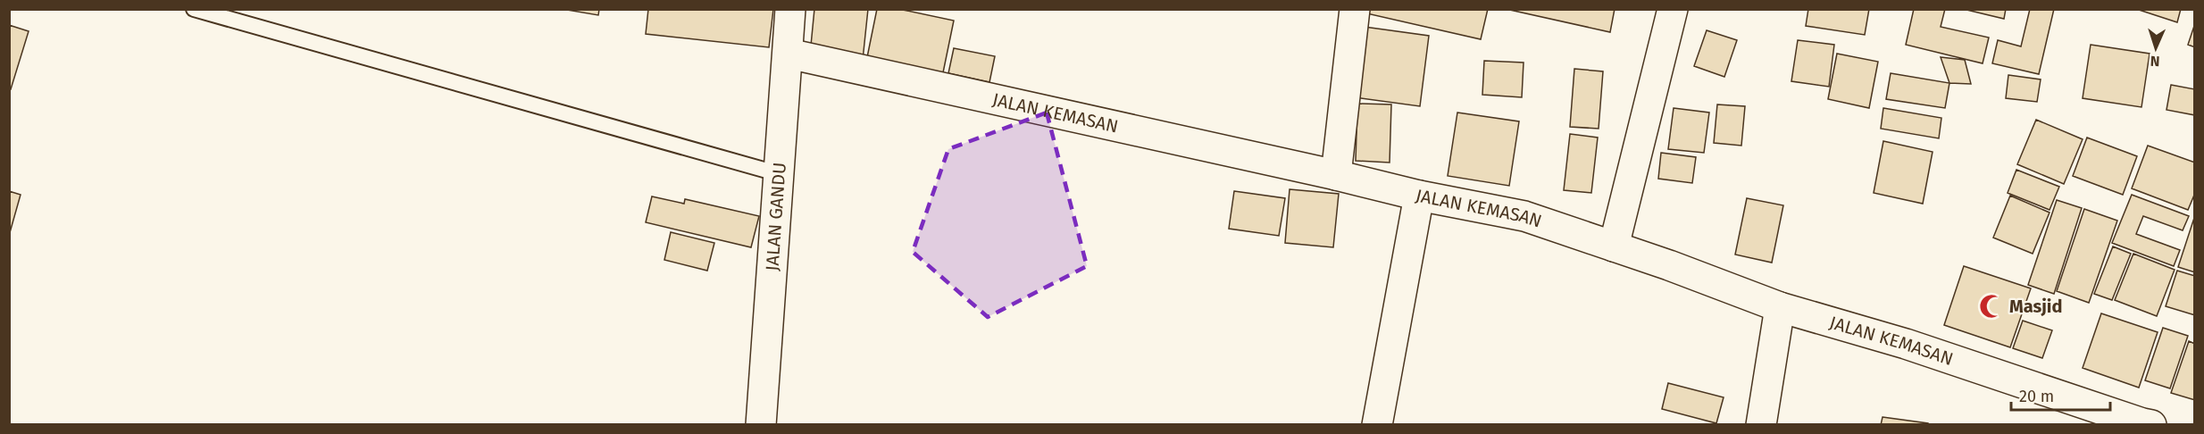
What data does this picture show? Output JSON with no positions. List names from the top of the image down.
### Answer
{
  "streets": {
    "street": ["JALAN KEMASAN", "JALAN GANDU"]
  },
  "crossings": [
    ["JALAN KEMASAN", "JALAN GANDU"]
  ],
  "places": {
    "mosque": ["Masjid"]
  },
  "scale_bar": "20 m",
  "north": "bottom"
}
